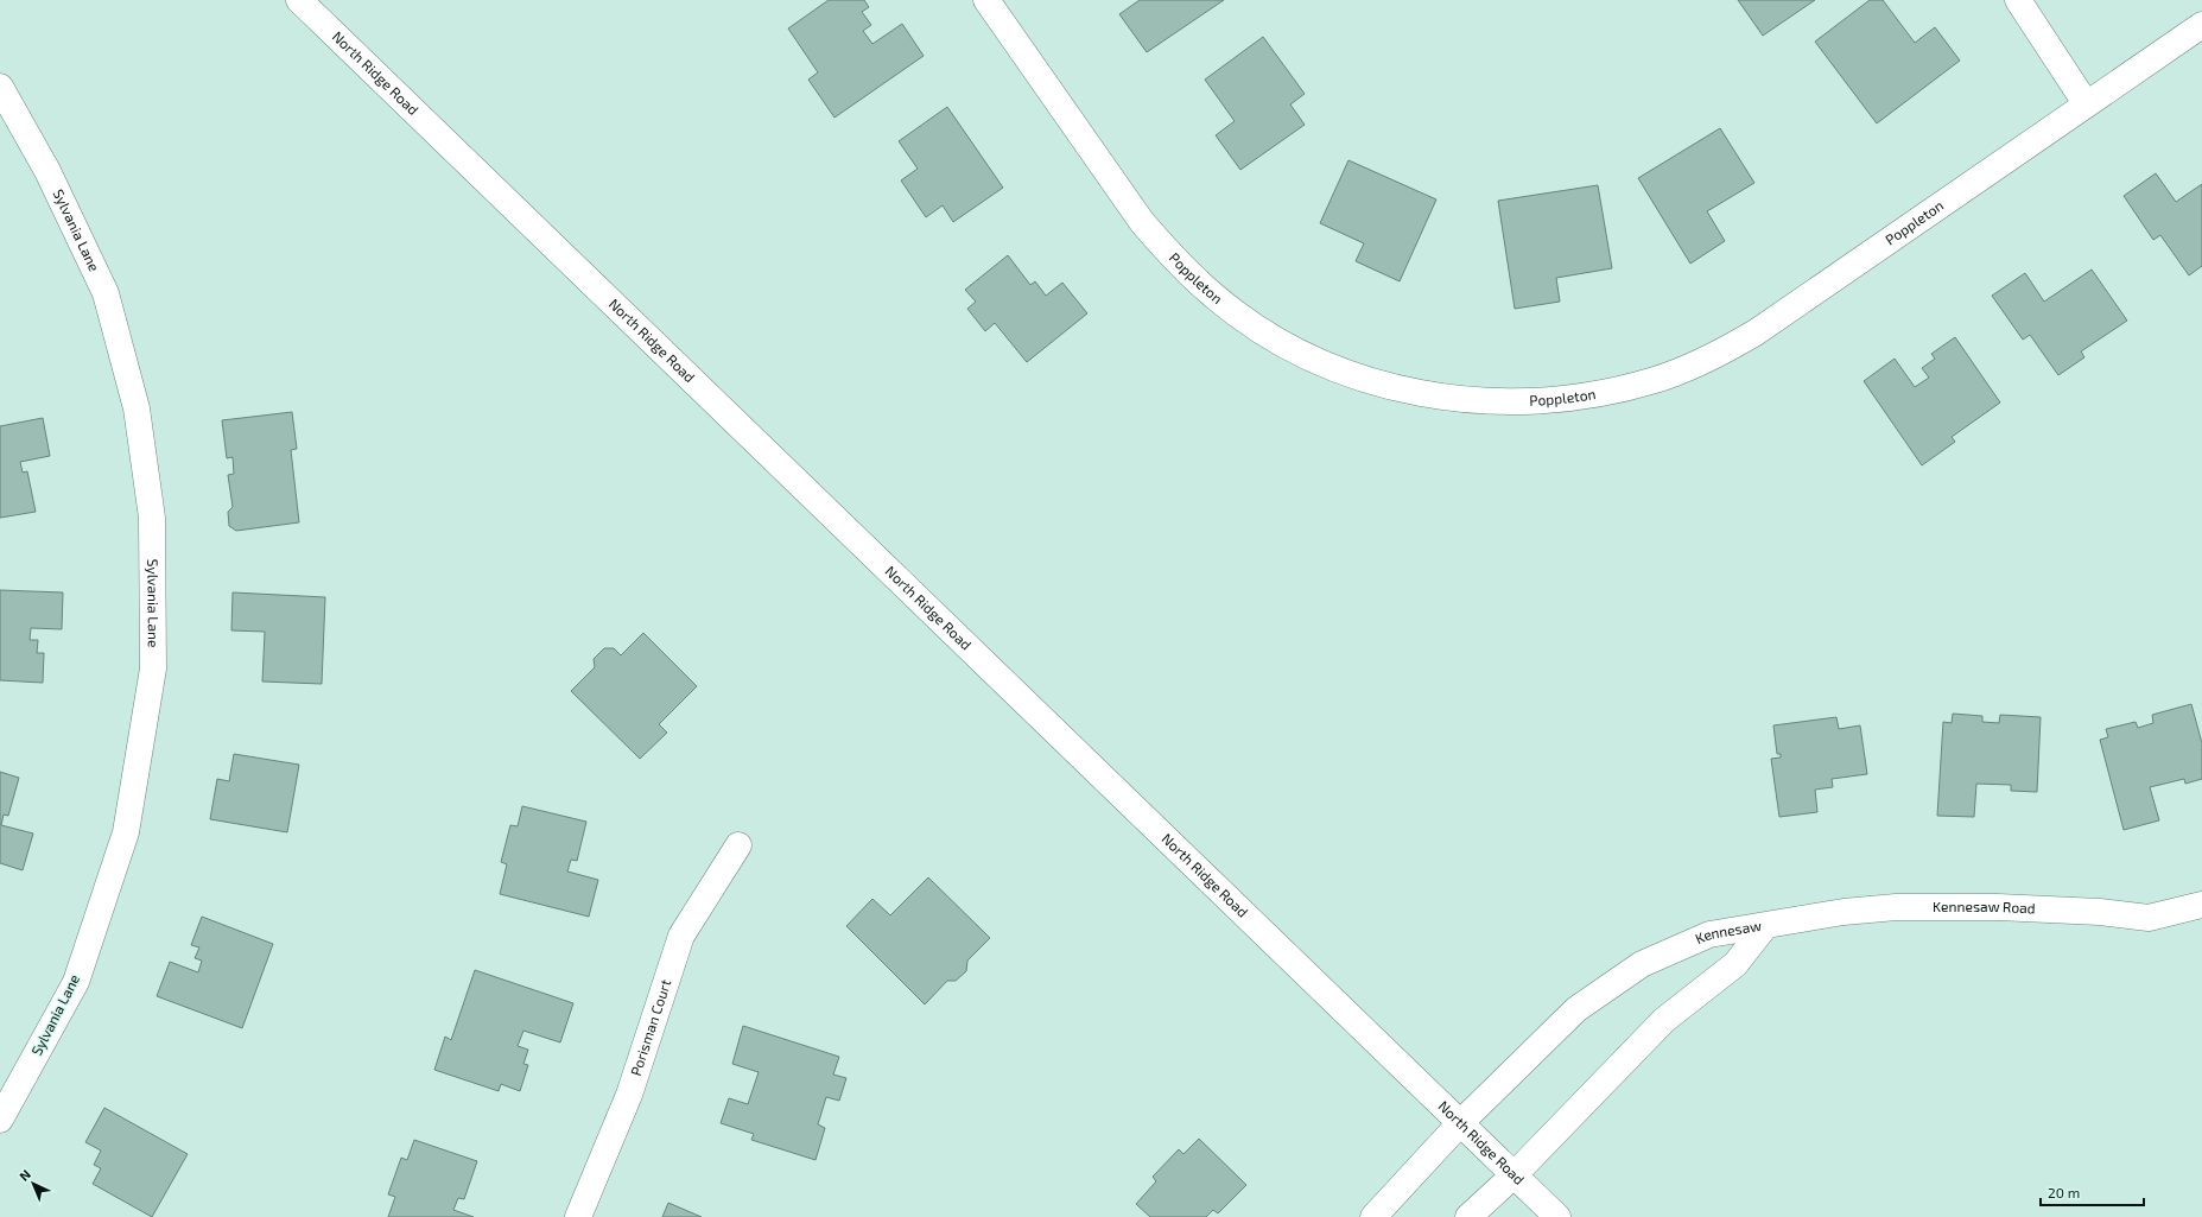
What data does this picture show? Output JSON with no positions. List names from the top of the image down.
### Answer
{
  "streets": {
    "street": [
      "North Ridge Road",
      "Poppleton",
      "Sylvania Lane",
      "Kennesaw Road",
      "Kennesaw",
      "Porisman Court"
    ]
  },
  "crossings": [
    ["North Ridge Road", "Kennesaw"],
    ["Kennesaw Road", "Kennesaw"]
  ],
  "scale_bar": "20 m",
  "north": "top left"
}
